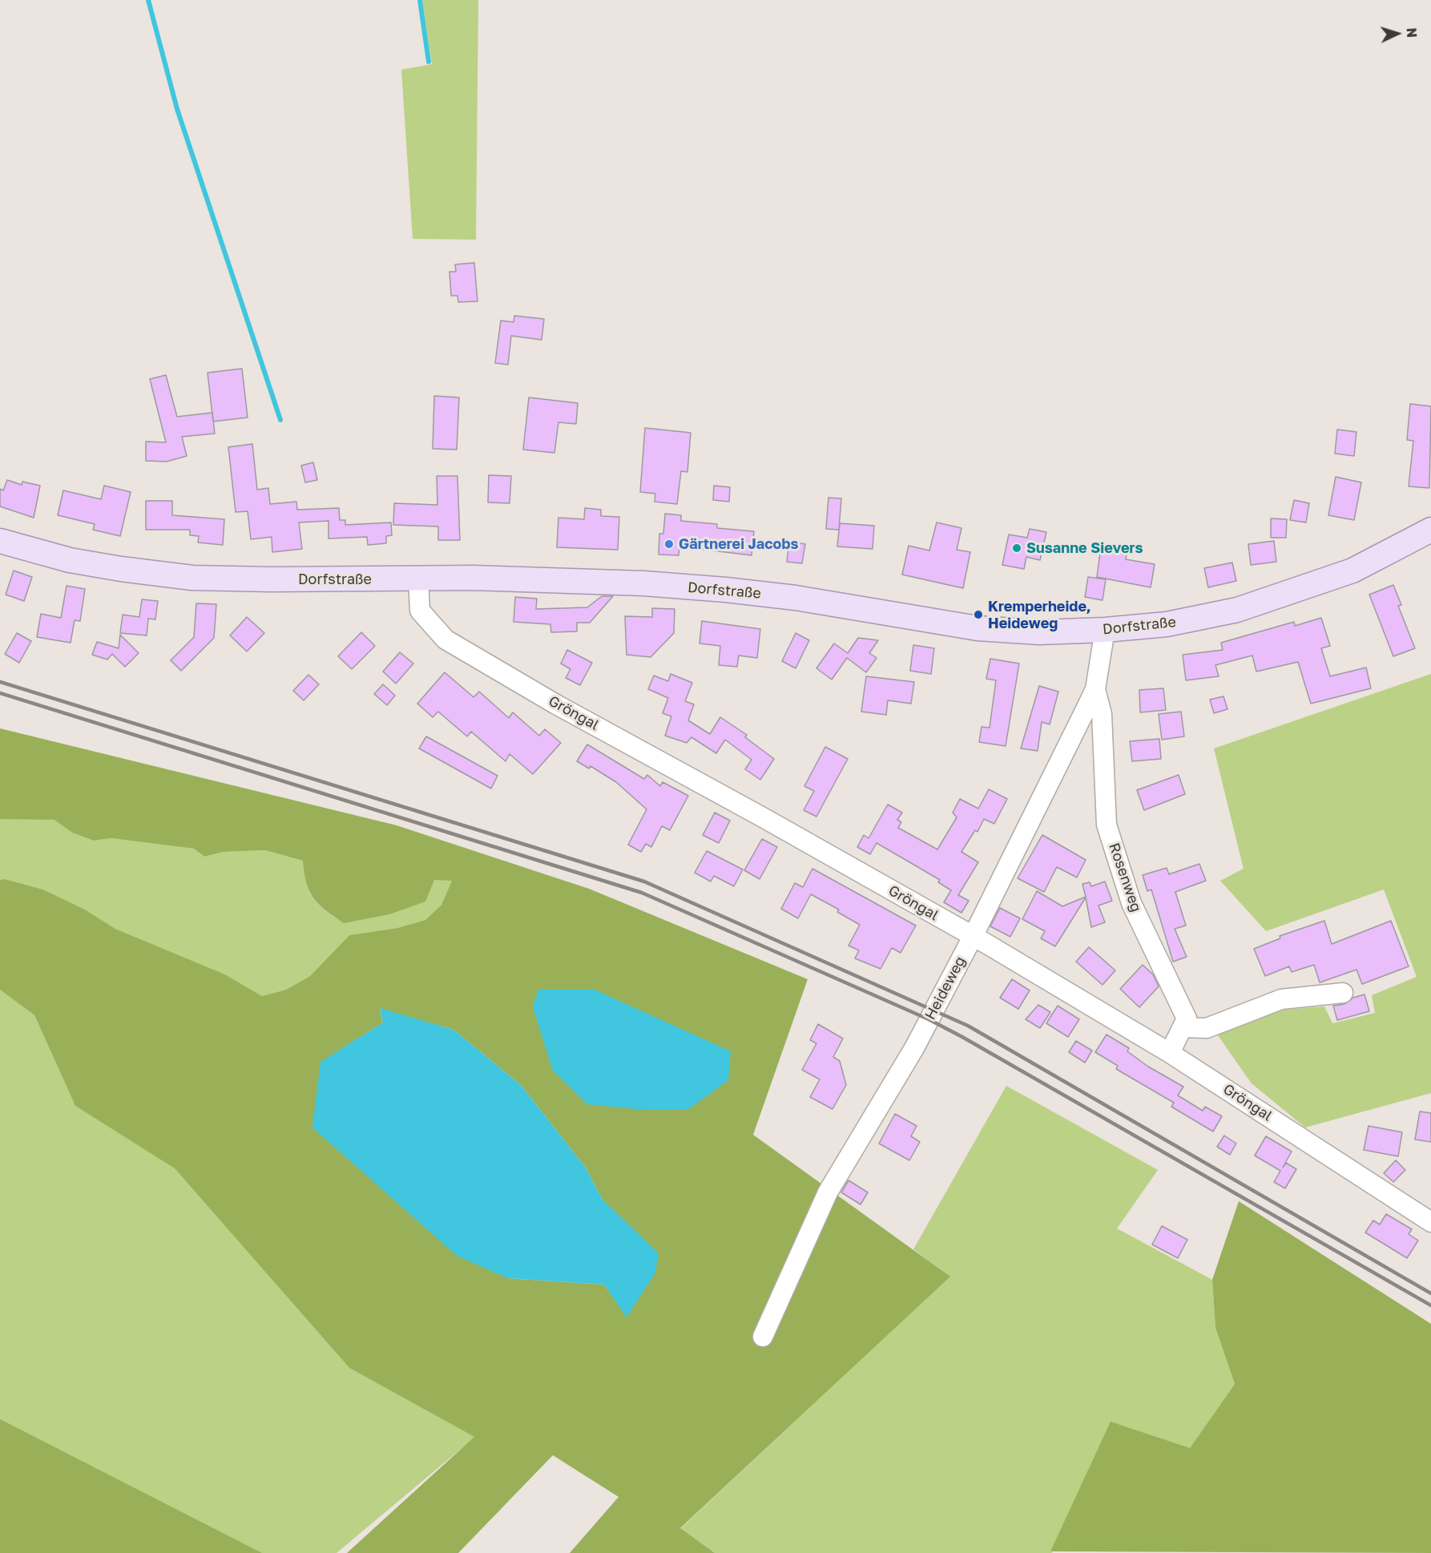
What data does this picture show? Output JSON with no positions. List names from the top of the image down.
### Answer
{
  "streets": {
    "main road": ["Dorfstraße"],
    "street": ["Gröngal", "Rosenweg", "Heideweg"]
  },
  "crossings": [
    ["Dorfstraße", "Gröngal"],
    ["Dorfstraße", "Heideweg"],
    ["Gröngal", "Heideweg"],
    ["Rosenweg", "Heideweg"]
  ],
  "places": ["Gärtnerei Jacobs", "Susanne Sievers", "Kremperheide, Heideweg"],
  "north": "right"
}
